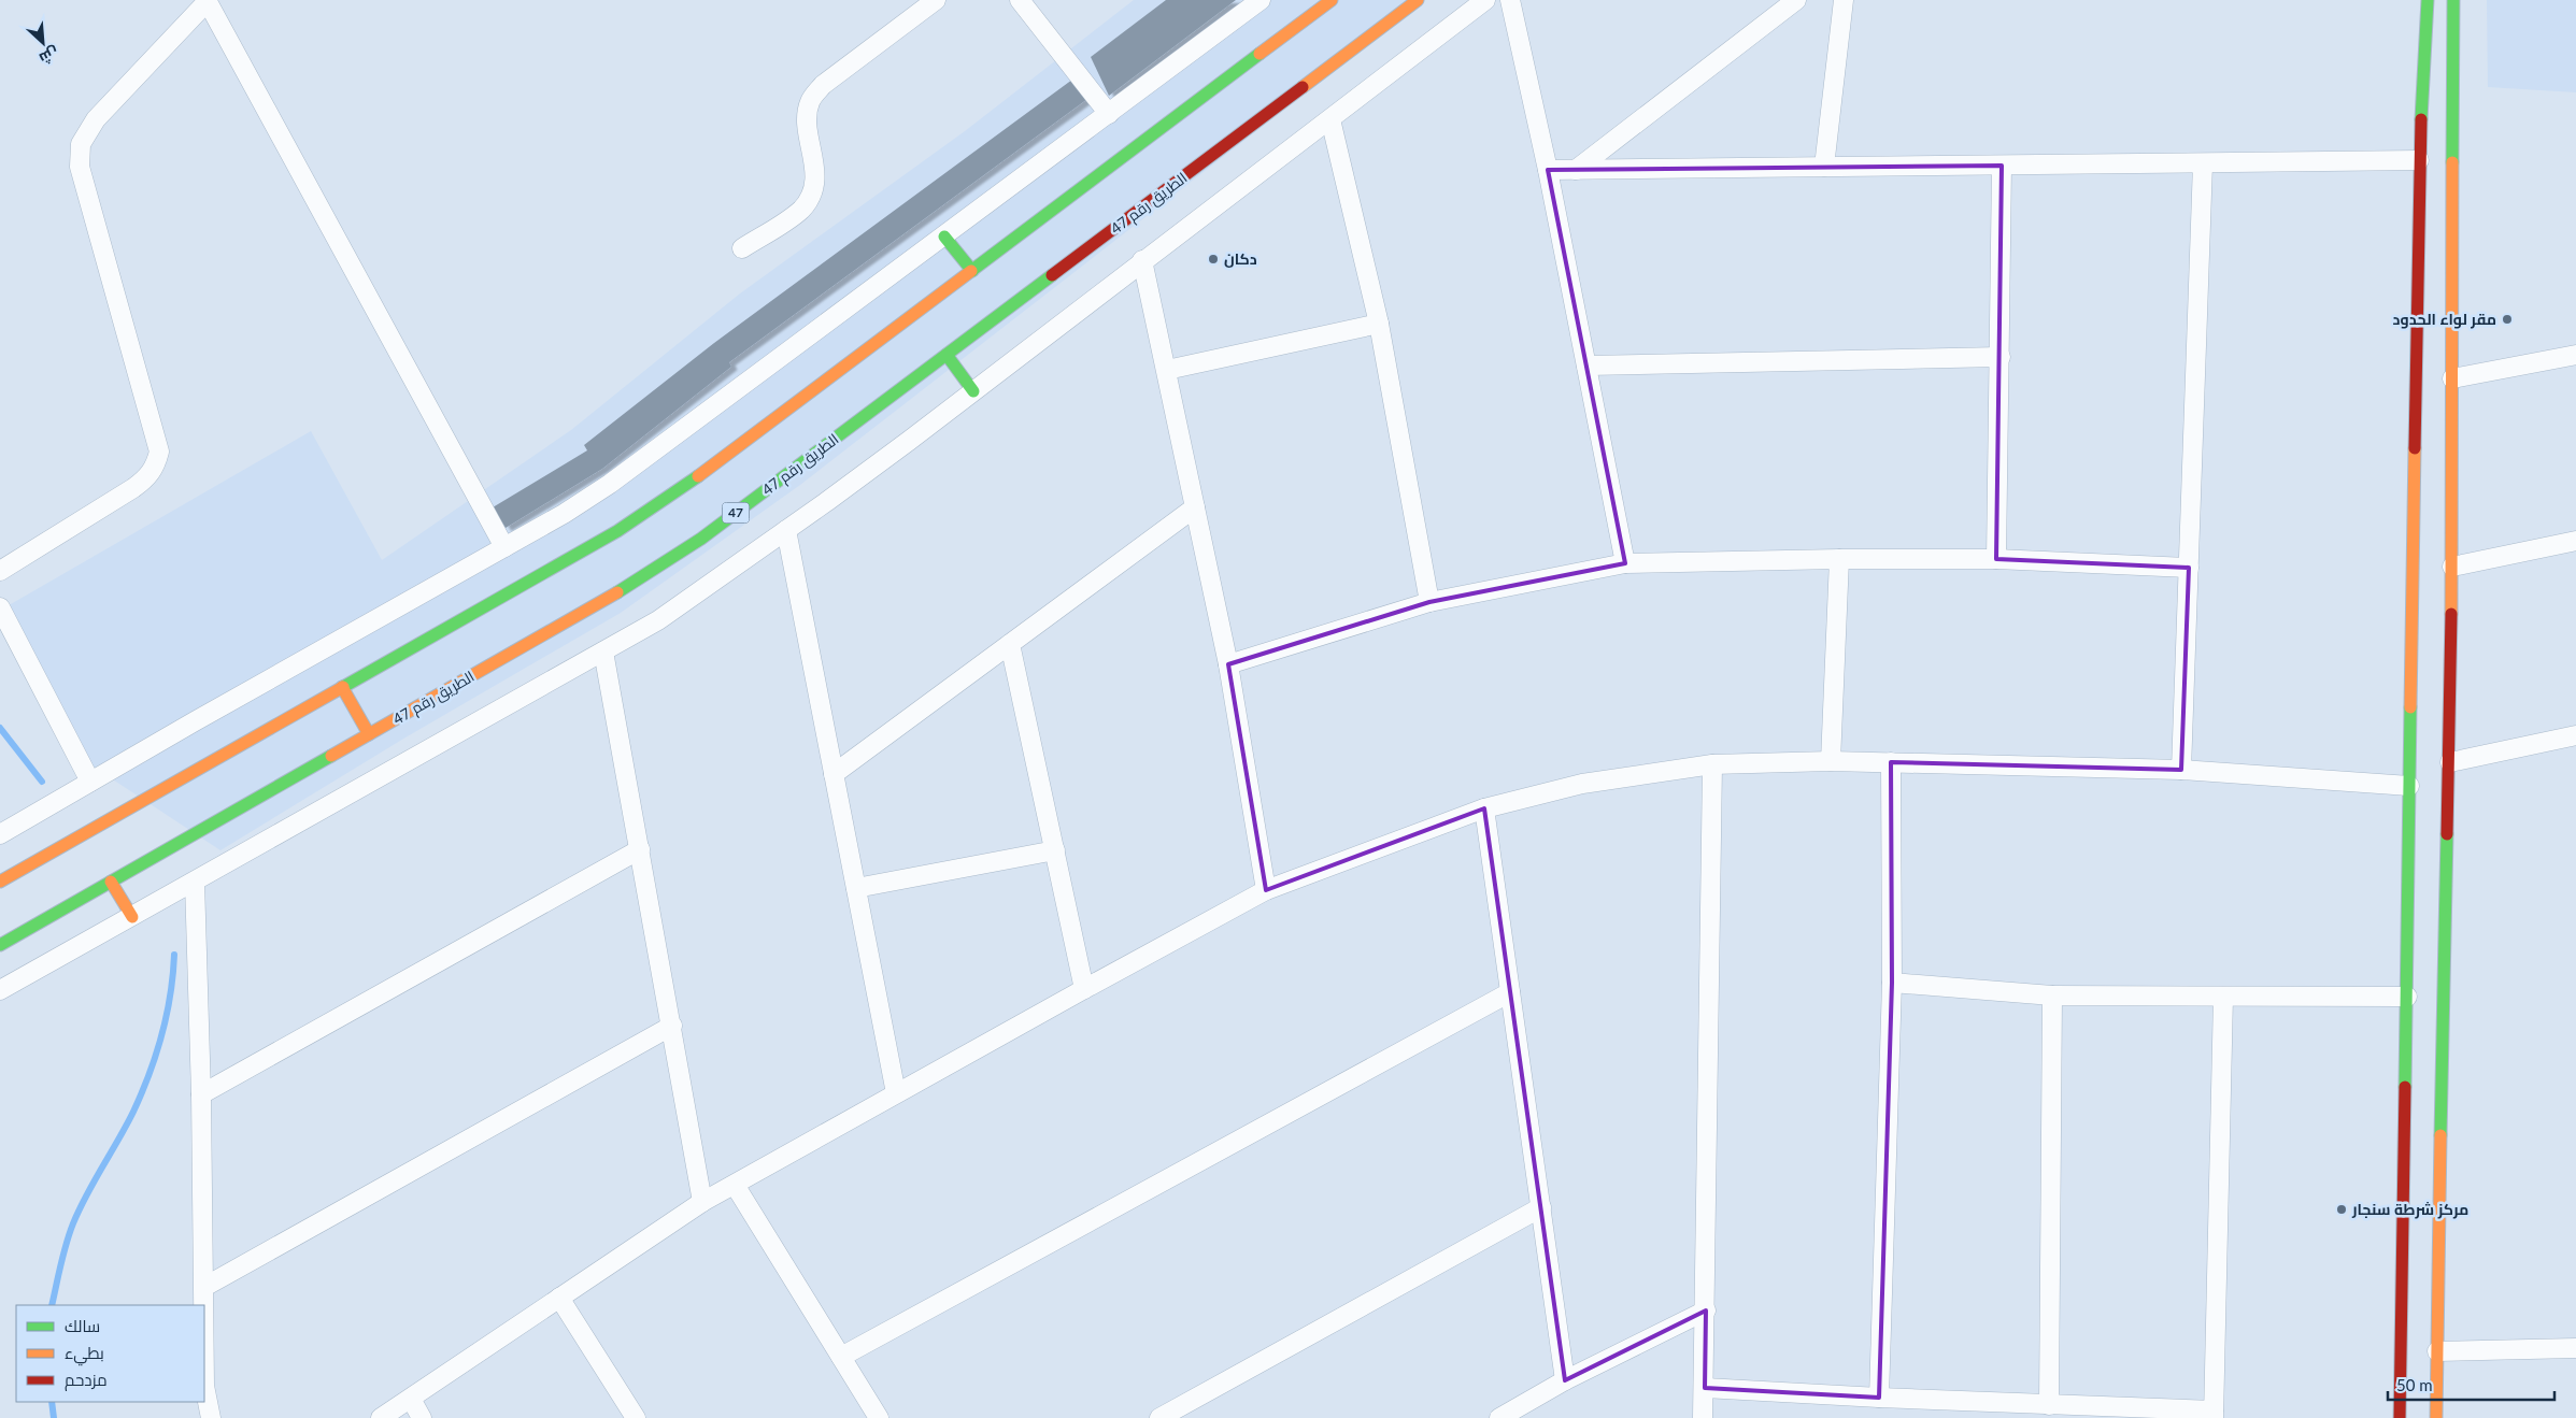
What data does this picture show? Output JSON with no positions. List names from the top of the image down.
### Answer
{
  "streets": {
    "main road": ["الطريق رقم 47", "47"]
  },
  "places": ["دكان", "مقر لواء الحدود", "مركز شرطة سنجار"],
  "legend": ["سالك", "بطيء", "مزدحم"],
  "scale_bar": "50 m",
  "north": "bottom right"
}
